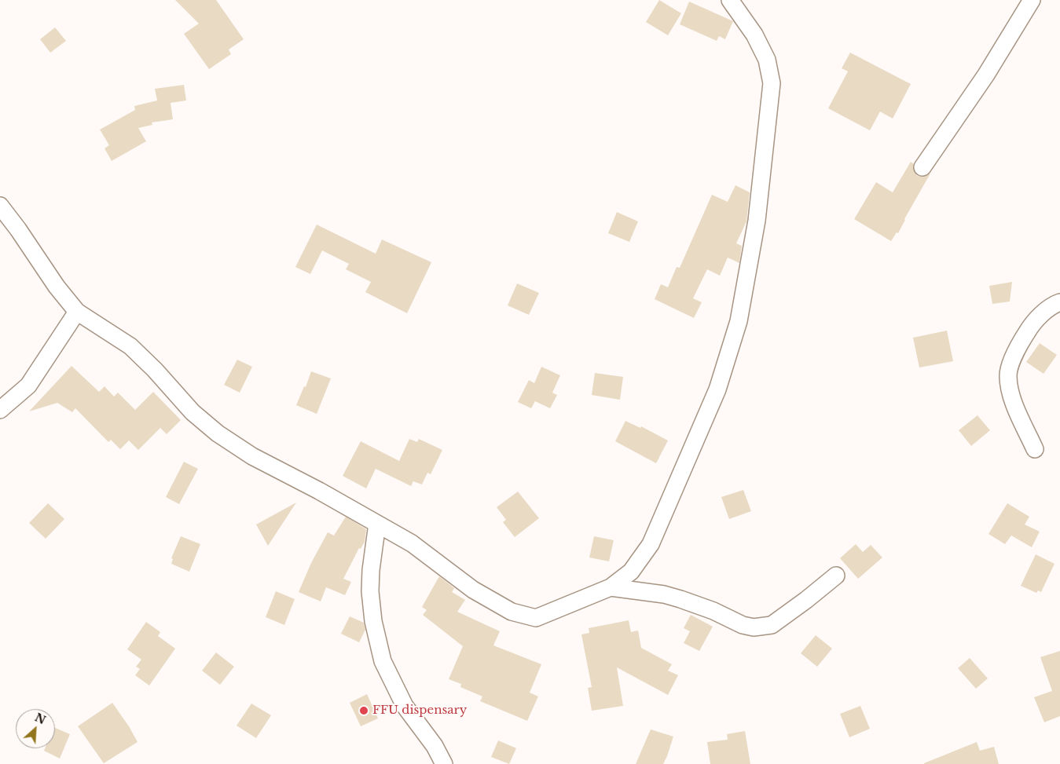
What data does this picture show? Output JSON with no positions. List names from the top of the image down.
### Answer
{
  "places": ["FFU dispensary"],
  "north": "top right"
}
